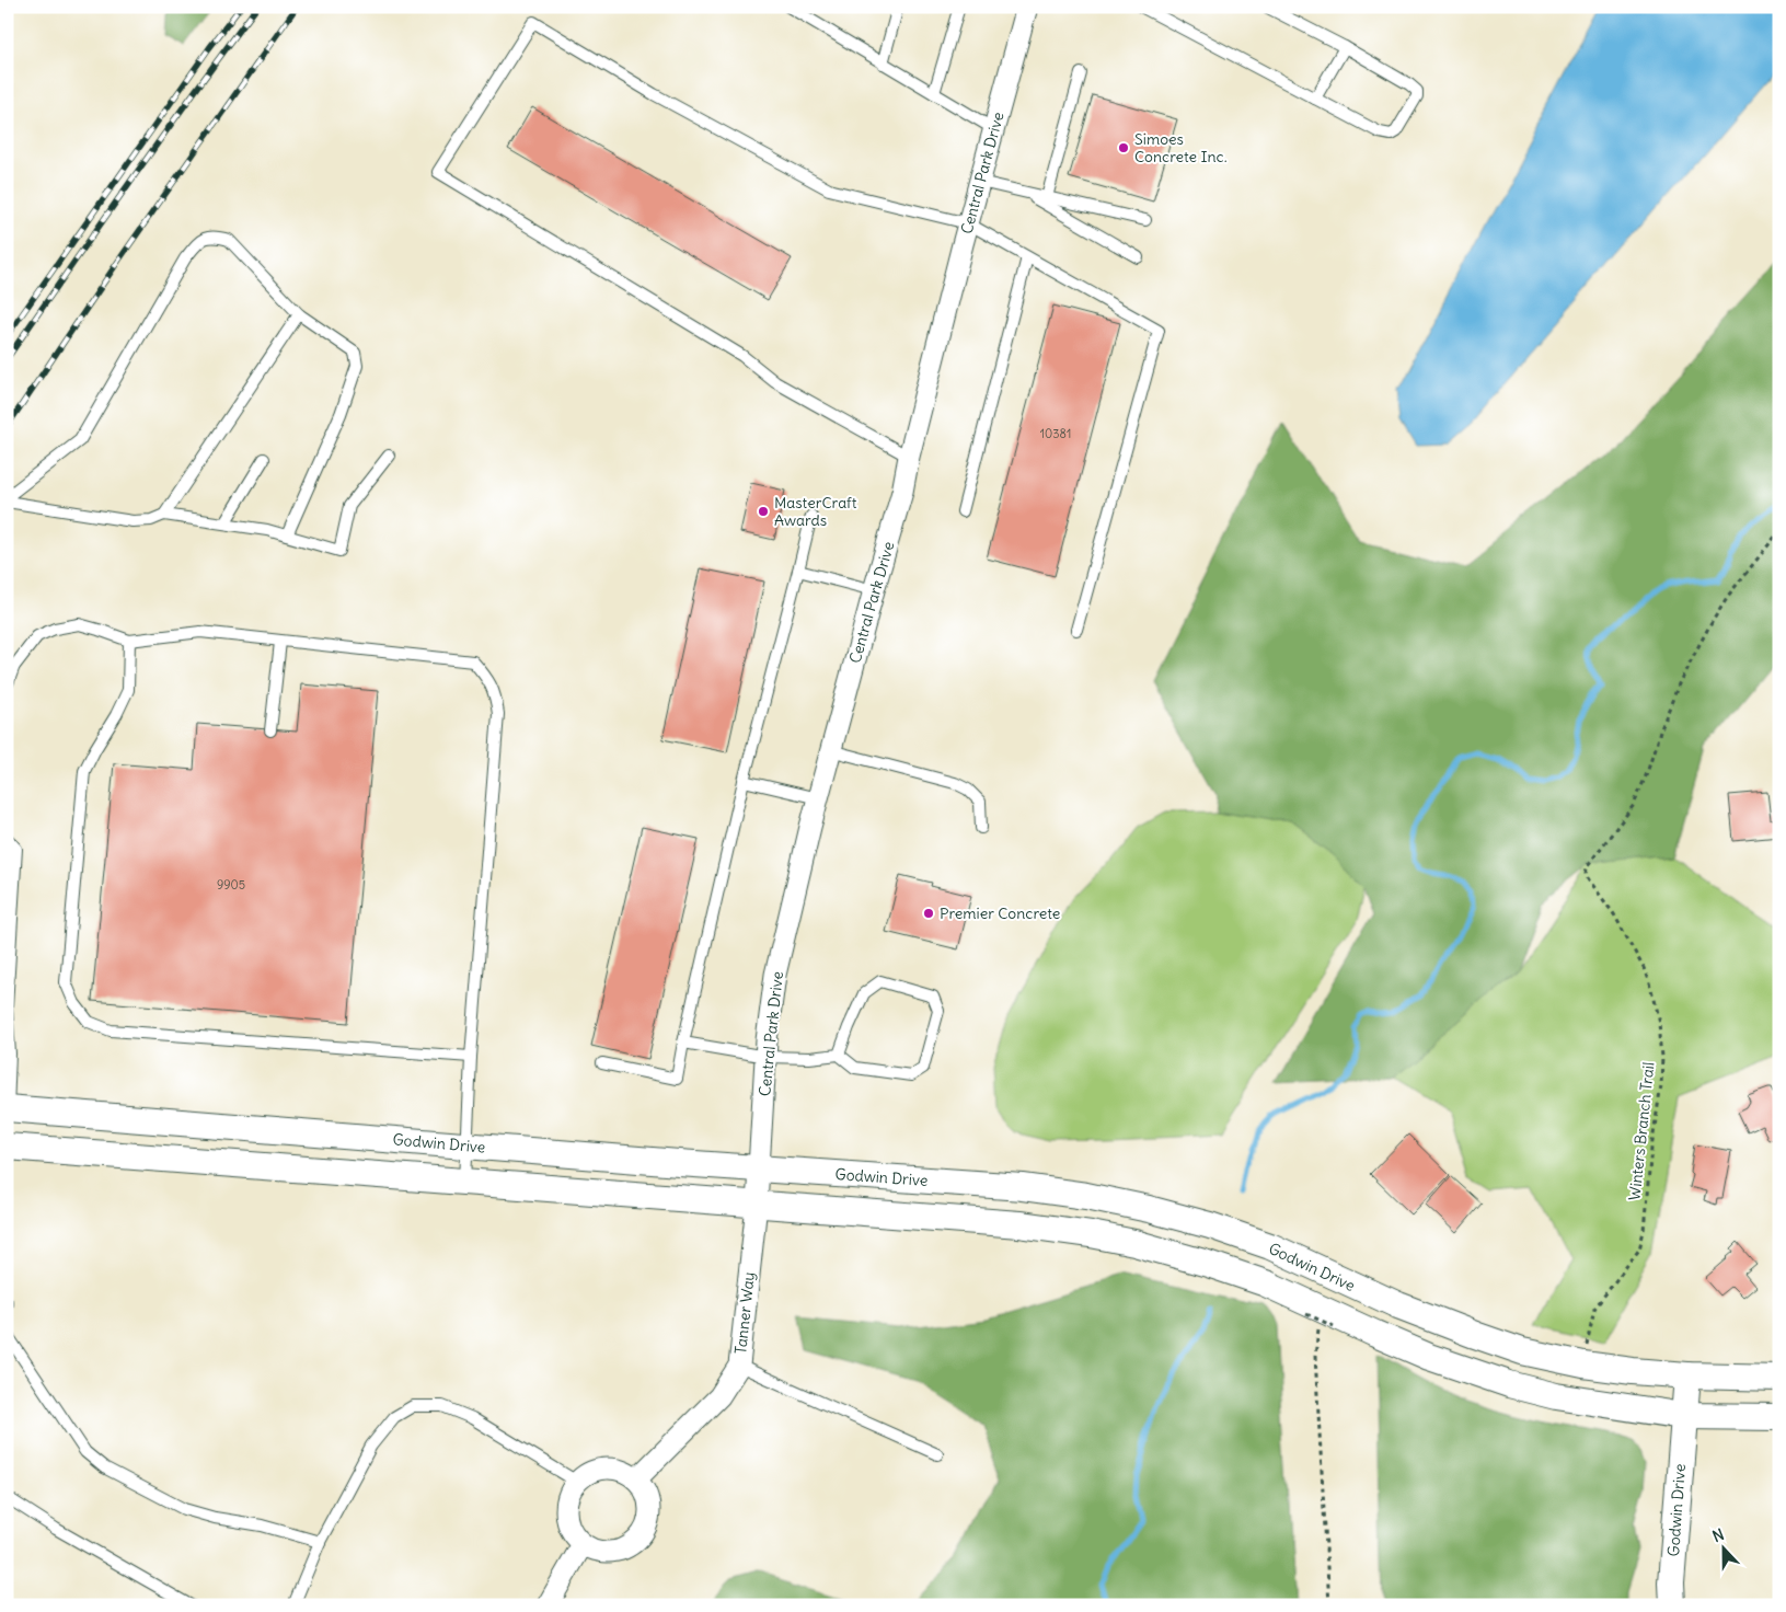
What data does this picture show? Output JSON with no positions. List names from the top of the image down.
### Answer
{
  "streets": {
    "street": ["Central Park Drive", "Godwin Drive", "Tanner Way"],
    "path": ["Winters Branch Trail"]
  },
  "crossings": [
    ["Central Park Drive", "Godwin Drive"],
    ["Central Park Drive", "Tanner Way"],
    ["Winters Branch Trail", "Godwin Drive"]
  ],
  "places": ["Simoes Concrete Inc.", "MasterCraft Awards", "Premier Concrete"],
  "house_numbers": ["10381", "9905"],
  "north": "top"
}
